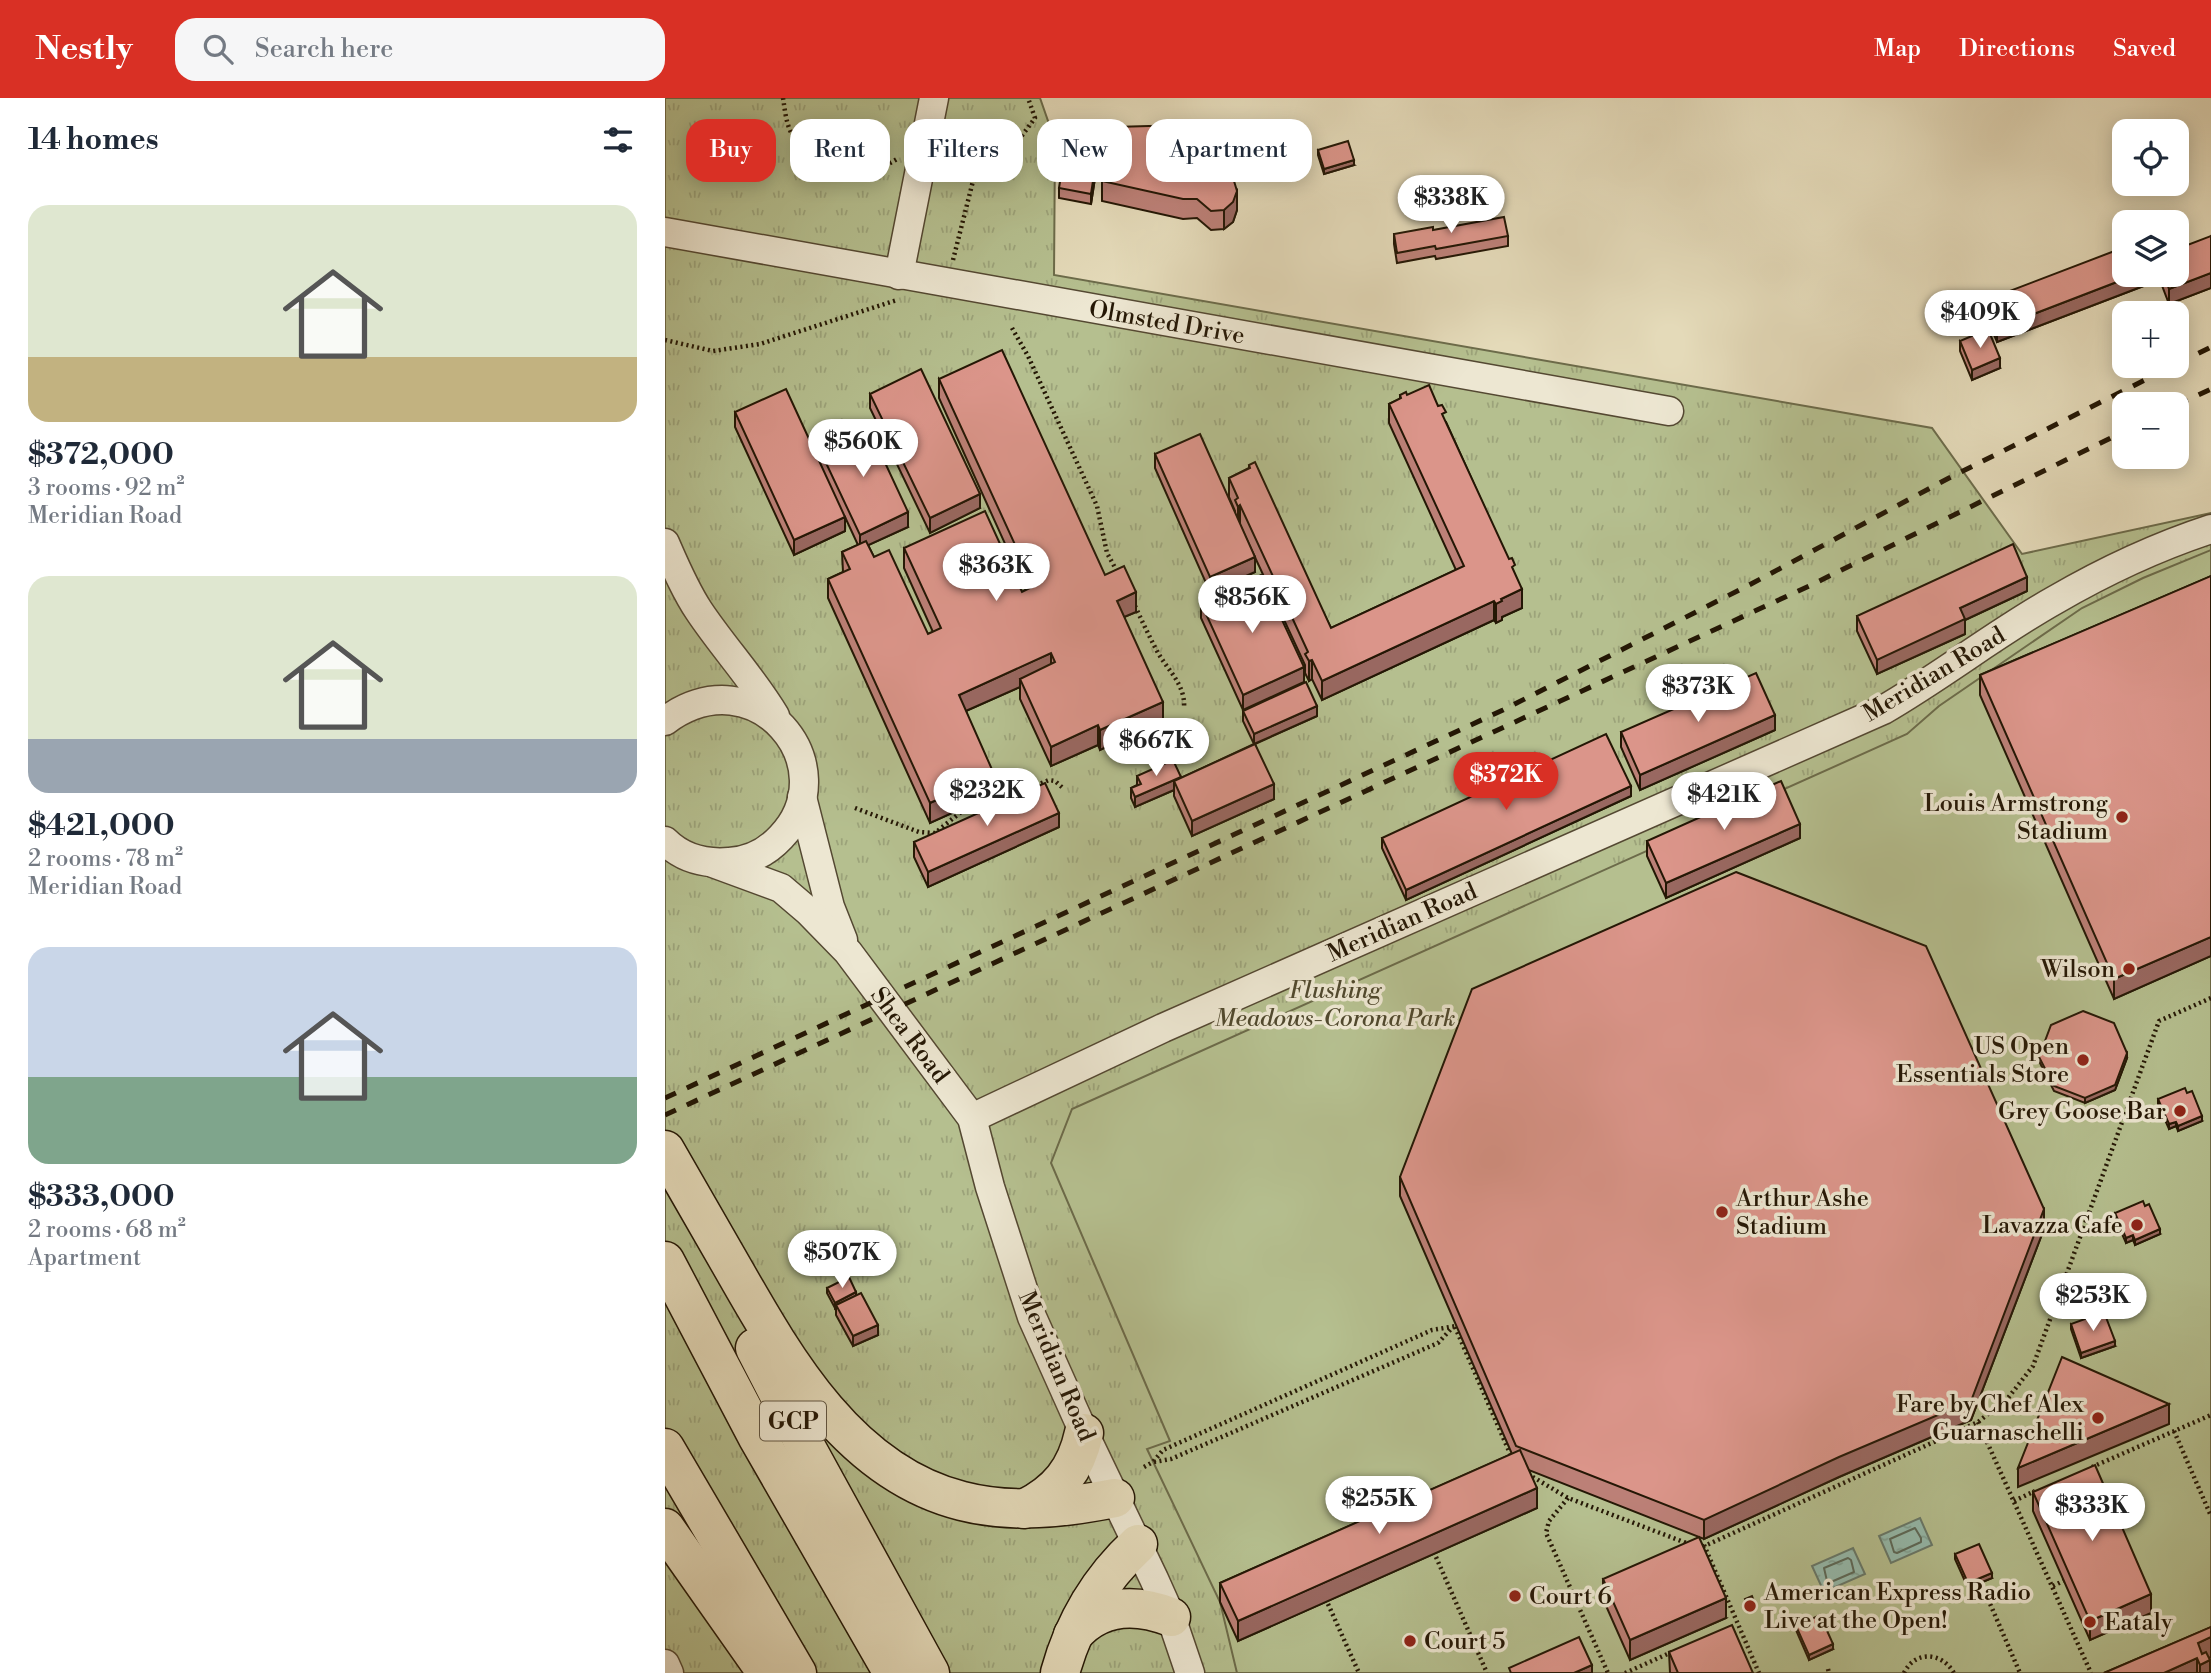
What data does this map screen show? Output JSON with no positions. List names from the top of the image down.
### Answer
{
  "streets": {
    "highway": ["GCP"],
    "street": ["Olmsted Drive", "Meridian Road", "Shea Road"]
  },
  "crossings": [
    ["Meridian Road", "Shea Road"]
  ],
  "parks": ["Flushing Meadows-Corona Park"],
  "places": [
    "Louis Armstrong Stadium",
    "Wilson",
    "US Open Essentials Store",
    "Grey Goose Bar",
    "Arthur Ashe Stadium",
    "Lavazza Cafe",
    "Fare by Chef Alex Guarnaschelli",
    "Court 6",
    "American Express Radio Live at the Open!",
    "Eataly",
    "Court 5"
  ],
  "page": {
    "header": "Nestly",
    "search": "Search here",
    "nav": ["Map", "Directions", "Saved"],
    "heading": "14 homes",
    "map_buttons": ["+", "−"],
    "chip": [
      "Buy",
      "Rent",
      "Filters",
      "New",
      "Apartment"
    ],
    "price": [
      "$338K",
      "$409K",
      "$560K",
      "$363K",
      "$856K",
      "$373K",
      "$667K",
      "$372K",
      "$232K",
      "$421K",
      "$507K",
      "$253K",
      "$255K",
      "$333K"
    ],
    "list": [
      {
        "name": "$372,000",
        "note": "3 rooms · 92 m² · Meridian Road"
      },
      {
        "name": "$421,000",
        "note": "2 rooms · 78 m² · Meridian Road"
      },
      {
        "name": "$333,000",
        "note": "2 rooms · 68 m² · Apartment"
      }
    ]
  }
}
